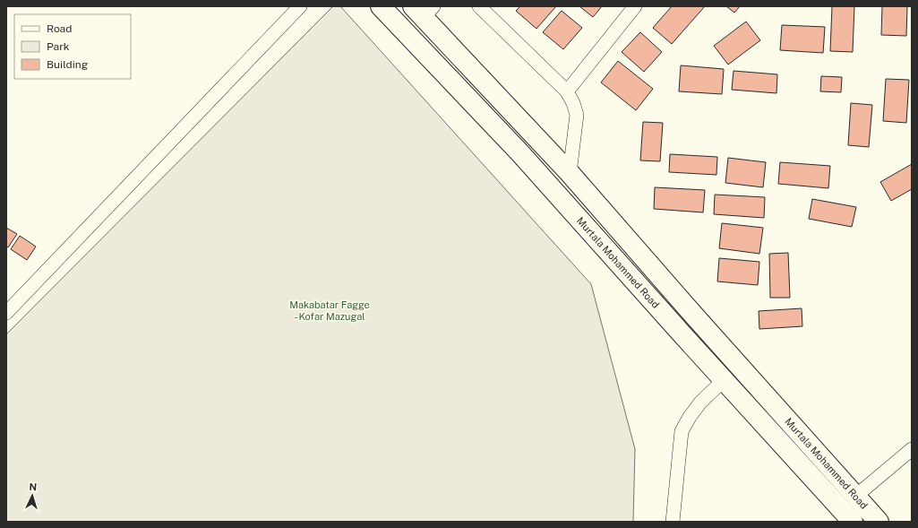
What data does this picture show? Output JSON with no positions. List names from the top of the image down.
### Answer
{
  "streets": {
    "highway": ["Murtala Mohammed Road"]
  },
  "parks": ["Makabatar Fagge - Kofar Mazugal"],
  "legend": ["Road", "Park", "Building"],
  "north": "top"
}
